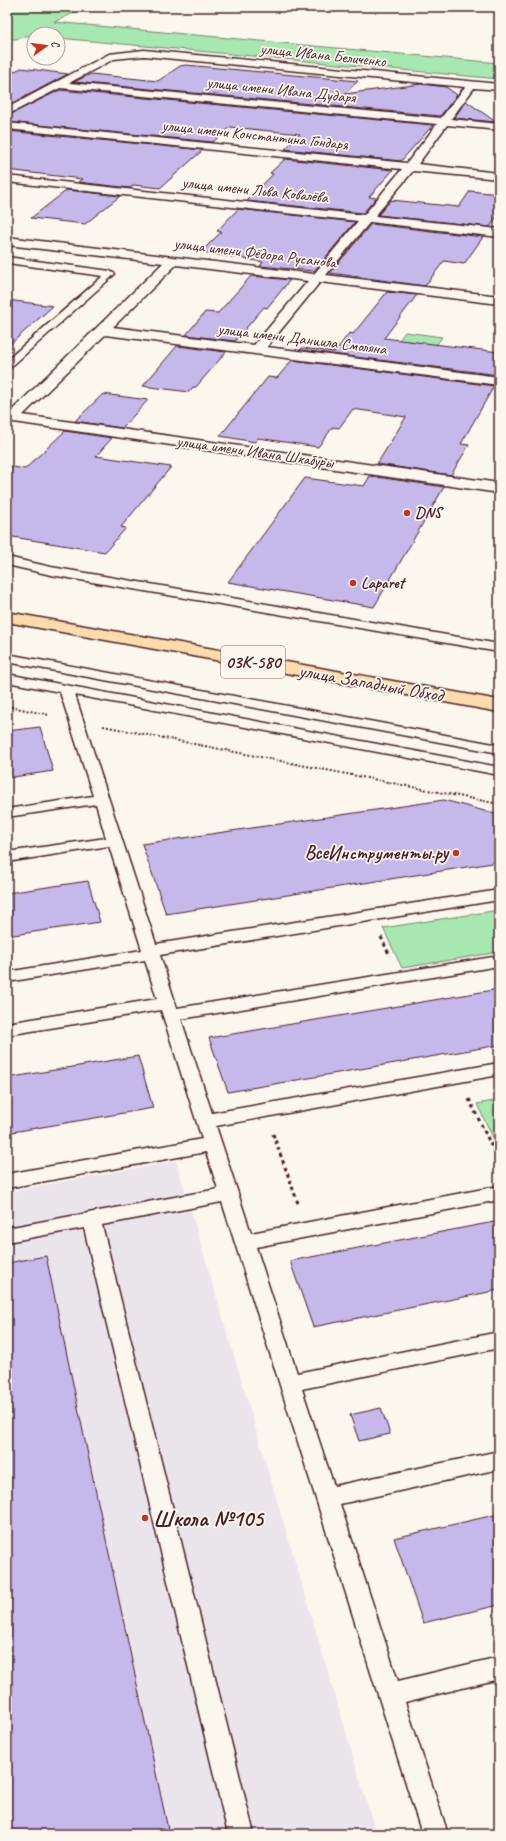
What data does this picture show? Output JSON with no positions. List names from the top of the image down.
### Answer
{
  "streets": {
    "highway": ["03К-580", "улица Западный Обход"],
    "street": [
      "улица Ивана Беличенко",
      "улица имени Ивана Дударя",
      "улица имени Константина Гондаря",
      "улица имени Льва Ковалёва",
      "улица имени Фёдора Русанова",
      "улица имени Даниила Смоляна",
      "улица имени Ивана Шкабуры"
    ]
  },
  "crossings": [
    ["улица Ивана Беличенко", "улица имени Ивана Дударя"],
    ["улица имени Даниила Смоляна", "улица имени Ивана Шкабуры"]
  ],
  "places": [
    "DNS",
    "Laparet",
    "ВсеИнструменты.ру",
    "Школа №105"
  ],
  "north": "right"
}
